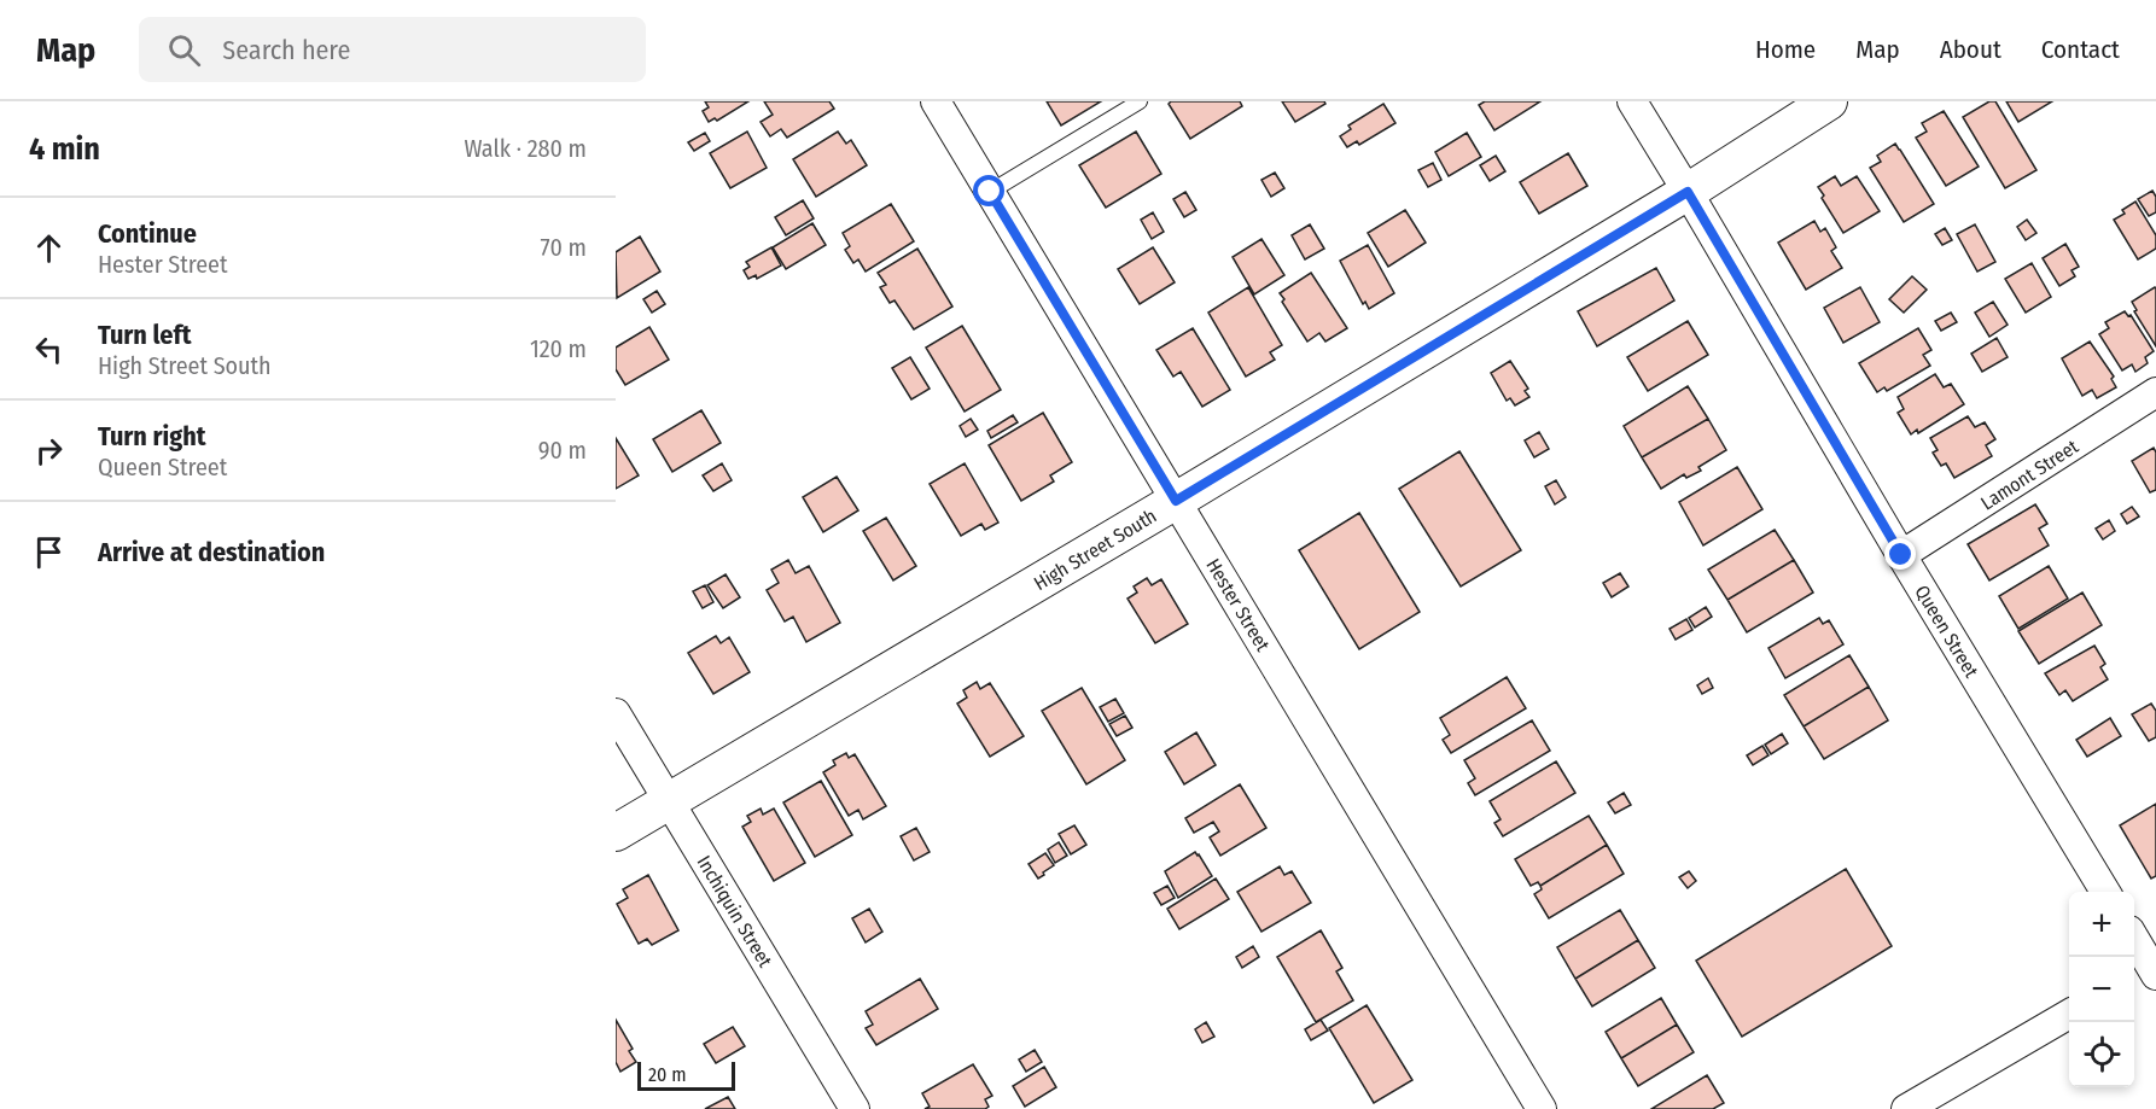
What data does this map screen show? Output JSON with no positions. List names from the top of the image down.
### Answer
{
  "streets": {
    "street": [
      "Lamont Street",
      "High Street South",
      "Hester Street",
      "Queen Street",
      "Inchiquin Street"
    ]
  },
  "crossings": [
    ["Lamont Street", "Queen Street"],
    ["High Street South", "Hester Street"],
    ["High Street South", "Queen Street"],
    ["High Street South", "Inchiquin Street"]
  ],
  "scale_bar": "20 m",
  "page": {
    "header": "Map",
    "search": "Search here",
    "nav": [
      "Home",
      "Map",
      "About",
      "Contact"
    ],
    "heading": ["4 min", "Walk · 280 m"],
    "list": [
      ["Continue", "Hester Street", "70 m"],
      ["Turn left", "High Street South", "120 m"],
      ["Turn right", "Queen Street", "90 m"],
      "Arrive at destination"
    ],
    "map_buttons": ["+", "−"],
    "scale": "20 m"
  }
}
